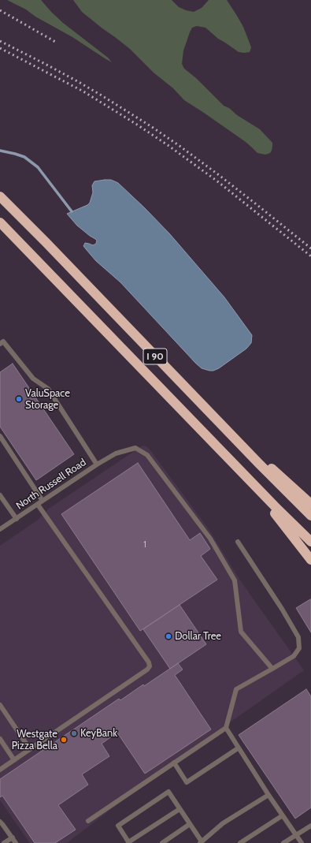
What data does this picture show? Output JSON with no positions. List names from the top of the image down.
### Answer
{
  "streets": {
    "highway": ["I 90"],
    "lane": ["North Russell Road"]
  },
  "places": [
    "ValuSpace Storage",
    "Dollar Tree",
    "KeyBank",
    "Westgate Pizza Bella"
  ],
  "house_numbers": ["1"]
}
